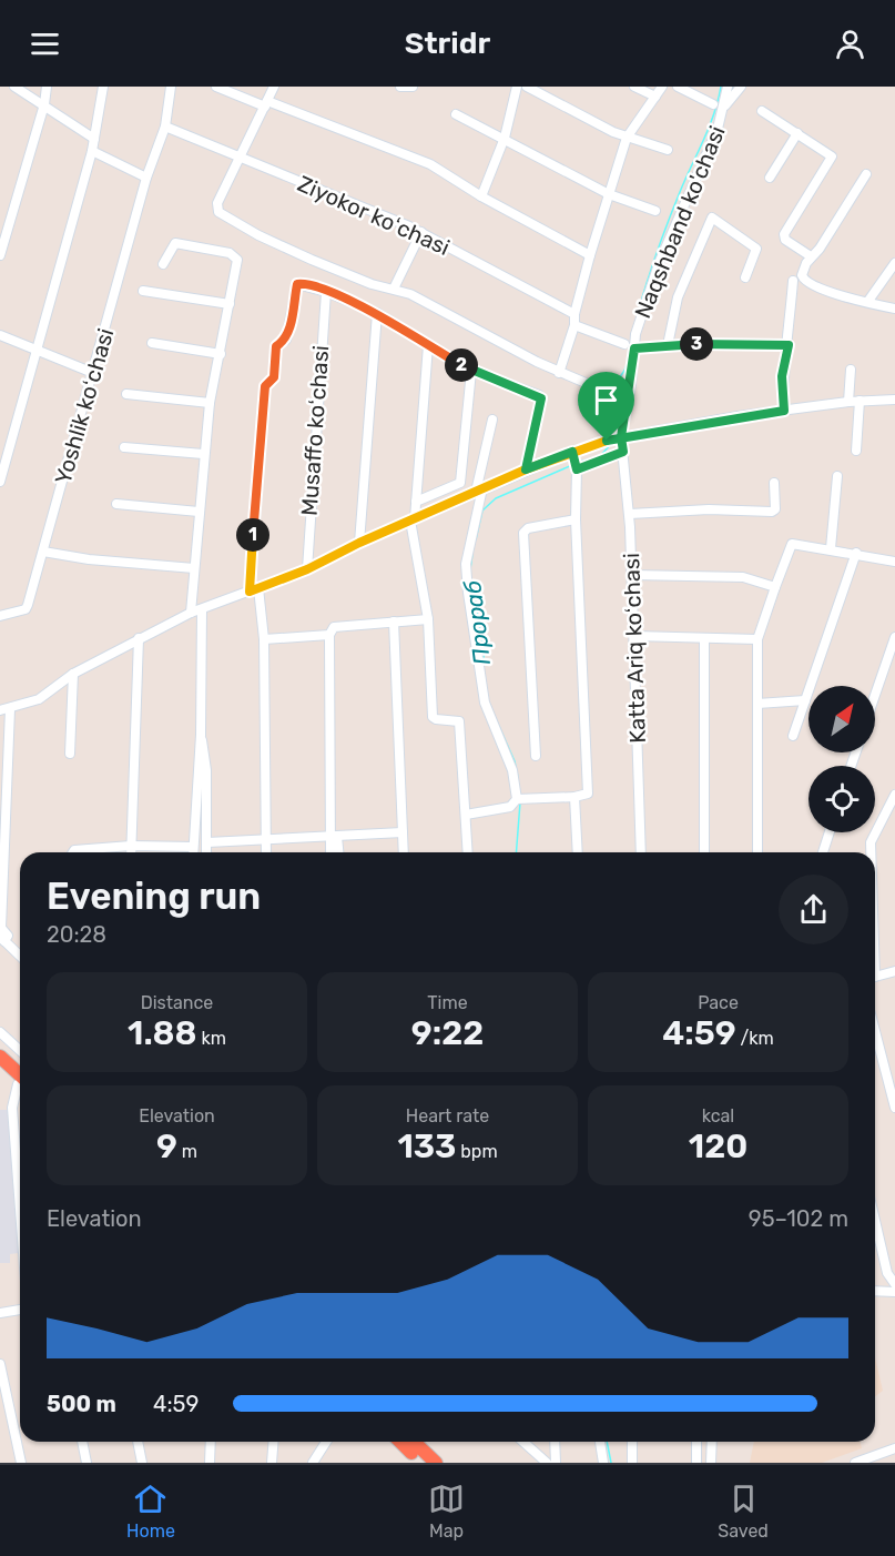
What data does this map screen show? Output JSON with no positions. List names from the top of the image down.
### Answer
{
  "streets": {
    "street": [
      "Ziyokor koʻchasi",
      "Naqshband ko'chasi",
      "Yoshlik koʻchasi",
      "Musaffo koʻchasi",
      "Katta Ariq koʻchasi"
    ]
  },
  "crossings": [
    ["Ziyokor koʻchasi", "Yoshlik koʻchasi"],
    ["Naqshband ko'chasi", "Katta Ariq koʻchasi"]
  ],
  "water": ["Прораб"],
  "north": "top right",
  "page": {
    "header": "Stridr",
    "pins": ["3", "2", "1"],
    "heading": ["Evening run", "20:28"],
    "stats": [
      ["Distance", "1.88 km"],
      ["Time", "9:22"],
      ["Pace", "4:59 /km"],
      ["Elevation", "9 m"],
      ["Heart rate", "133 bpm"],
      ["kcal", "120"]
    ],
    "chart": ["Elevation", "95–102 m"],
    "list": [
      {
        "name": "500 m",
        "note": "4:59"
      }
    ],
    "tabs": ["Home", "Map", "Saved"]
  }
}
